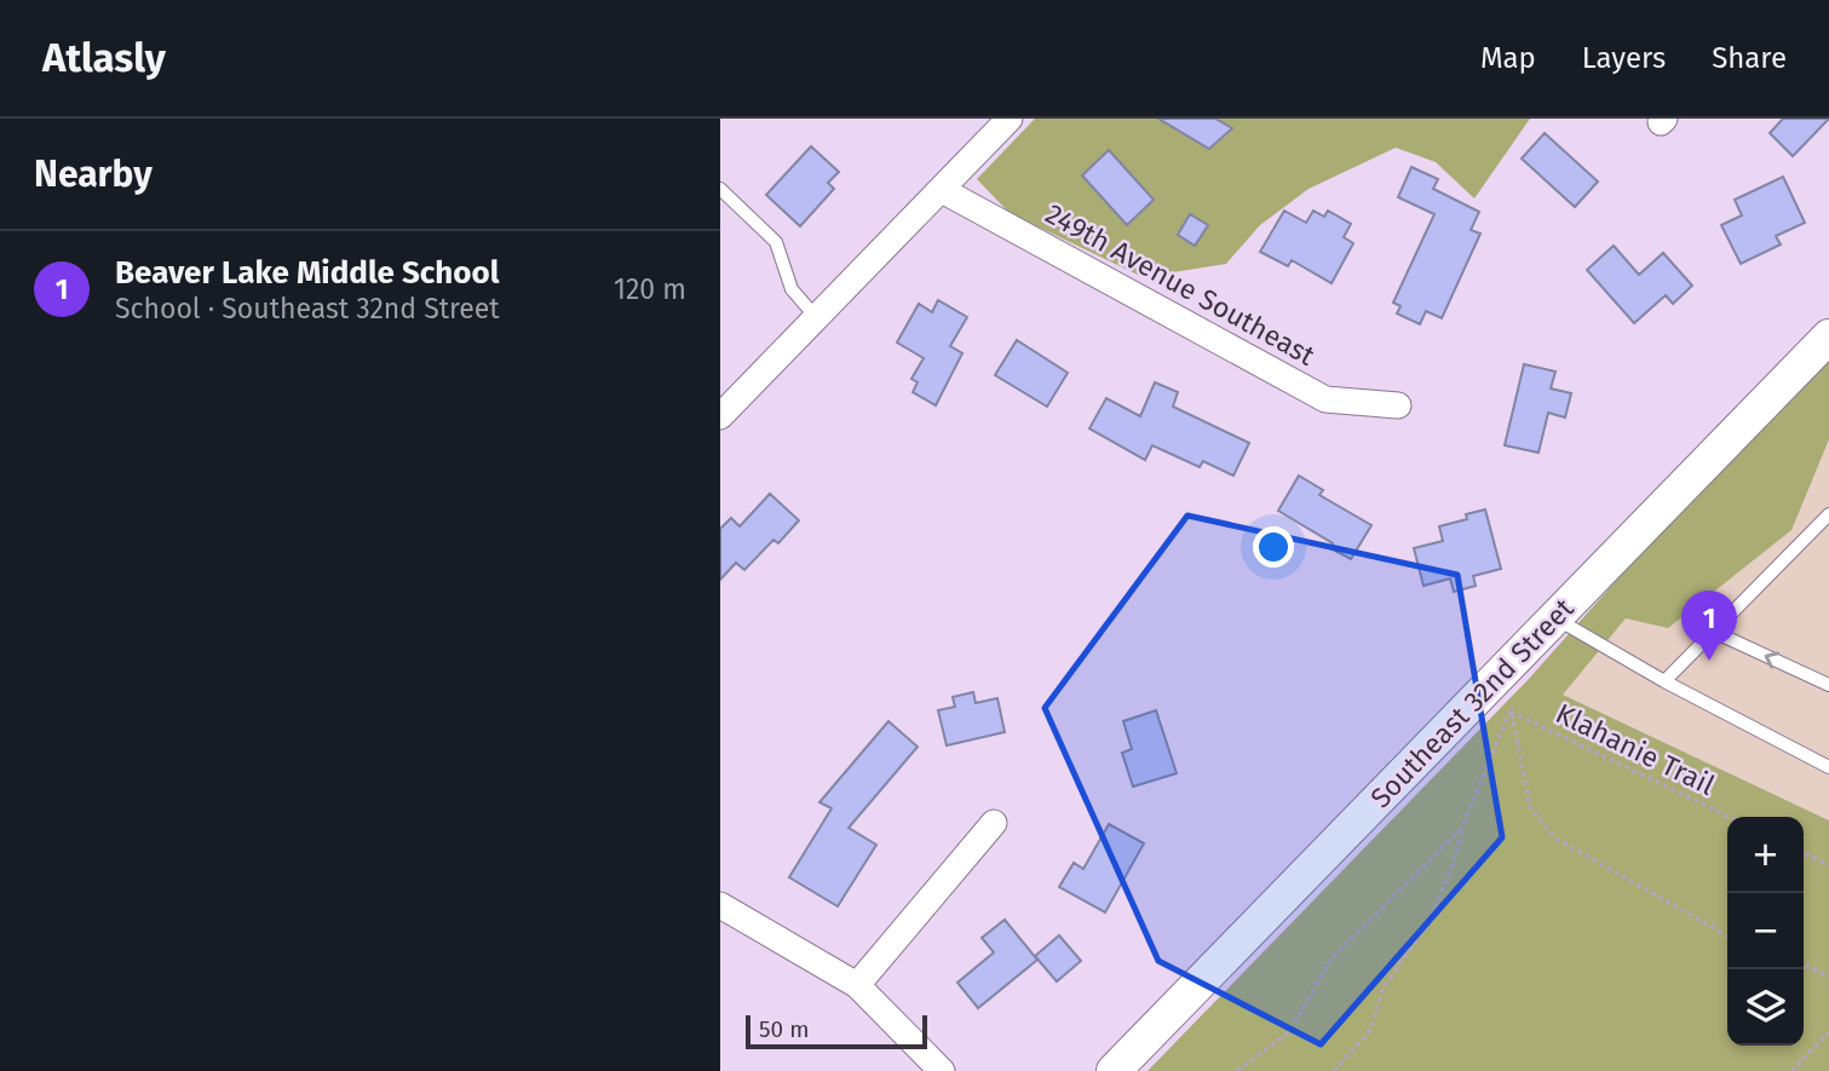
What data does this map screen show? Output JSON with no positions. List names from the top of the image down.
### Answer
{
  "streets": {
    "street": ["249th Avenue Southeast", "Southeast 32nd Street"],
    "path": ["Klahanie Trail"]
  },
  "scale_bar": "50 m",
  "page": {
    "header": "Atlasly",
    "nav": ["Map", "Layers", "Share"],
    "heading": "Nearby",
    "list": [
      {
        "mark": "1",
        "name": "Beaver Lake Middle School",
        "note": "School · Southeast 32nd Street",
        "value": "120 m"
      }
    ],
    "pins": "1",
    "map_buttons": ["+", "−"],
    "scale": "50 m"
  }
}
